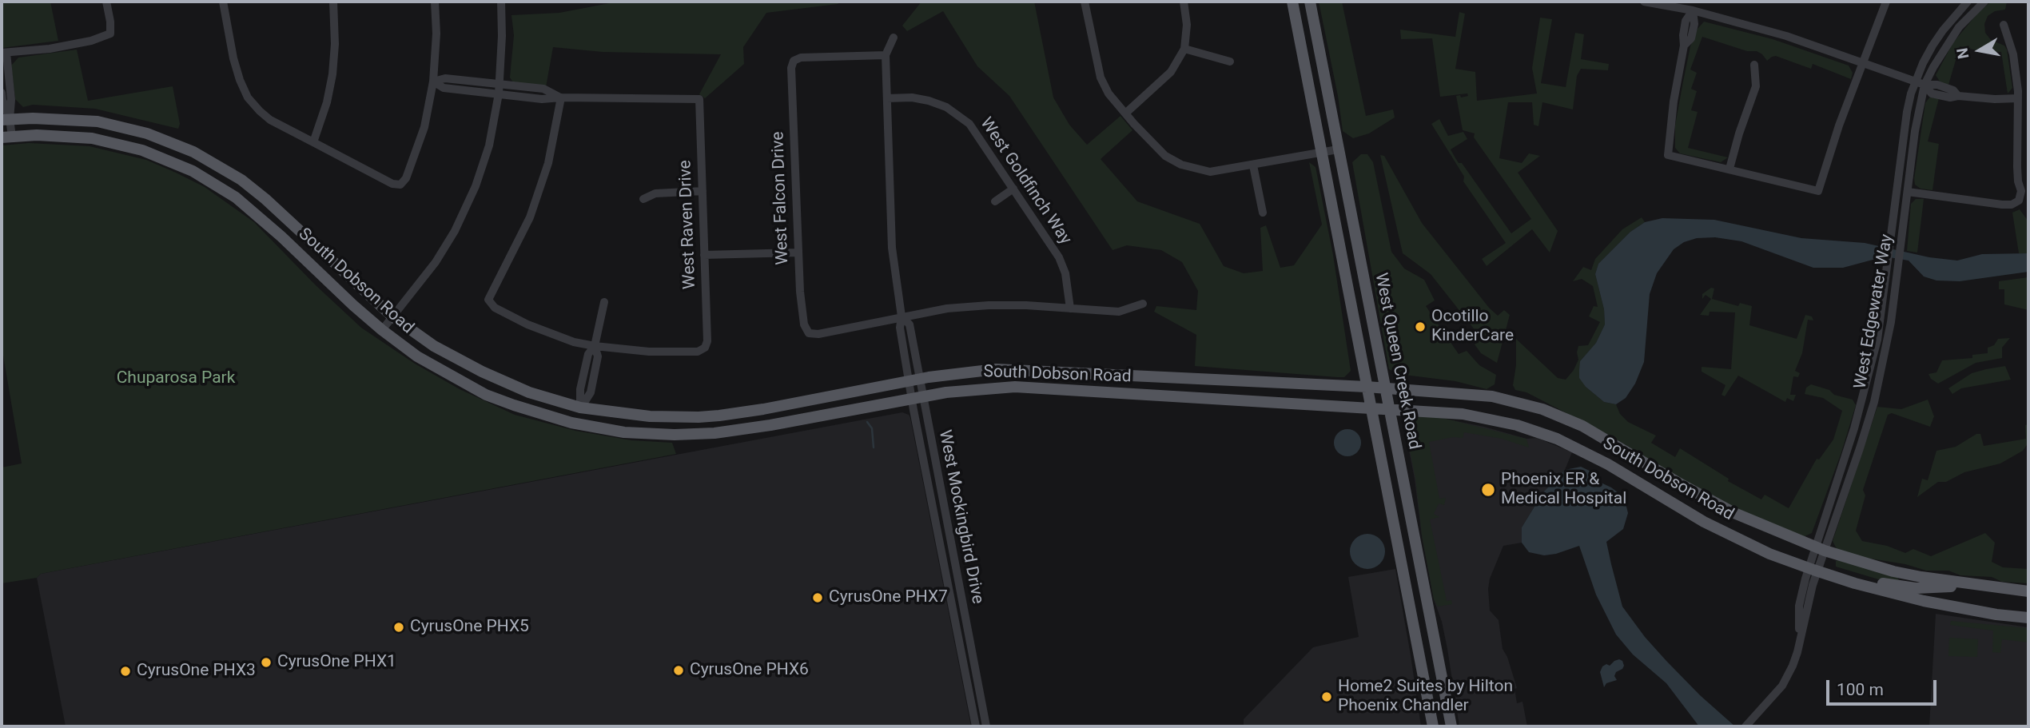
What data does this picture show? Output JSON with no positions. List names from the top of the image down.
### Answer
{
  "streets": {
    "main road": ["South Dobson Road", "West Queen Creek Road"],
    "street": [
      "West Goldfinch Way",
      "West Falcon Drive",
      "West Raven Drive",
      "West Edgewater Way",
      "West Mockingbird Drive"
    ]
  },
  "crossings": [
    ["West Goldfinch Way", "West Mockingbird Drive"],
    ["West Falcon Drive", "West Mockingbird Drive"],
    ["South Dobson Road", "West Edgewater Way"],
    ["South Dobson Road", "West Queen Creek Road"],
    ["South Dobson Road", "West Mockingbird Drive"]
  ],
  "parks": ["Chuparosa Park"],
  "places": [
    "Ocotillo KinderCare",
    "Phoenix ER & Medical Hospital",
    "CyrusOne PHX7",
    "CyrusOne PHX5",
    "CyrusOne PHX1",
    "CyrusOne PHX6",
    "CyrusOne PHX3",
    "Home2 Suites by Hilton Phoenix Chandler"
  ],
  "scale_bar": "100 m",
  "north": "left"
}
